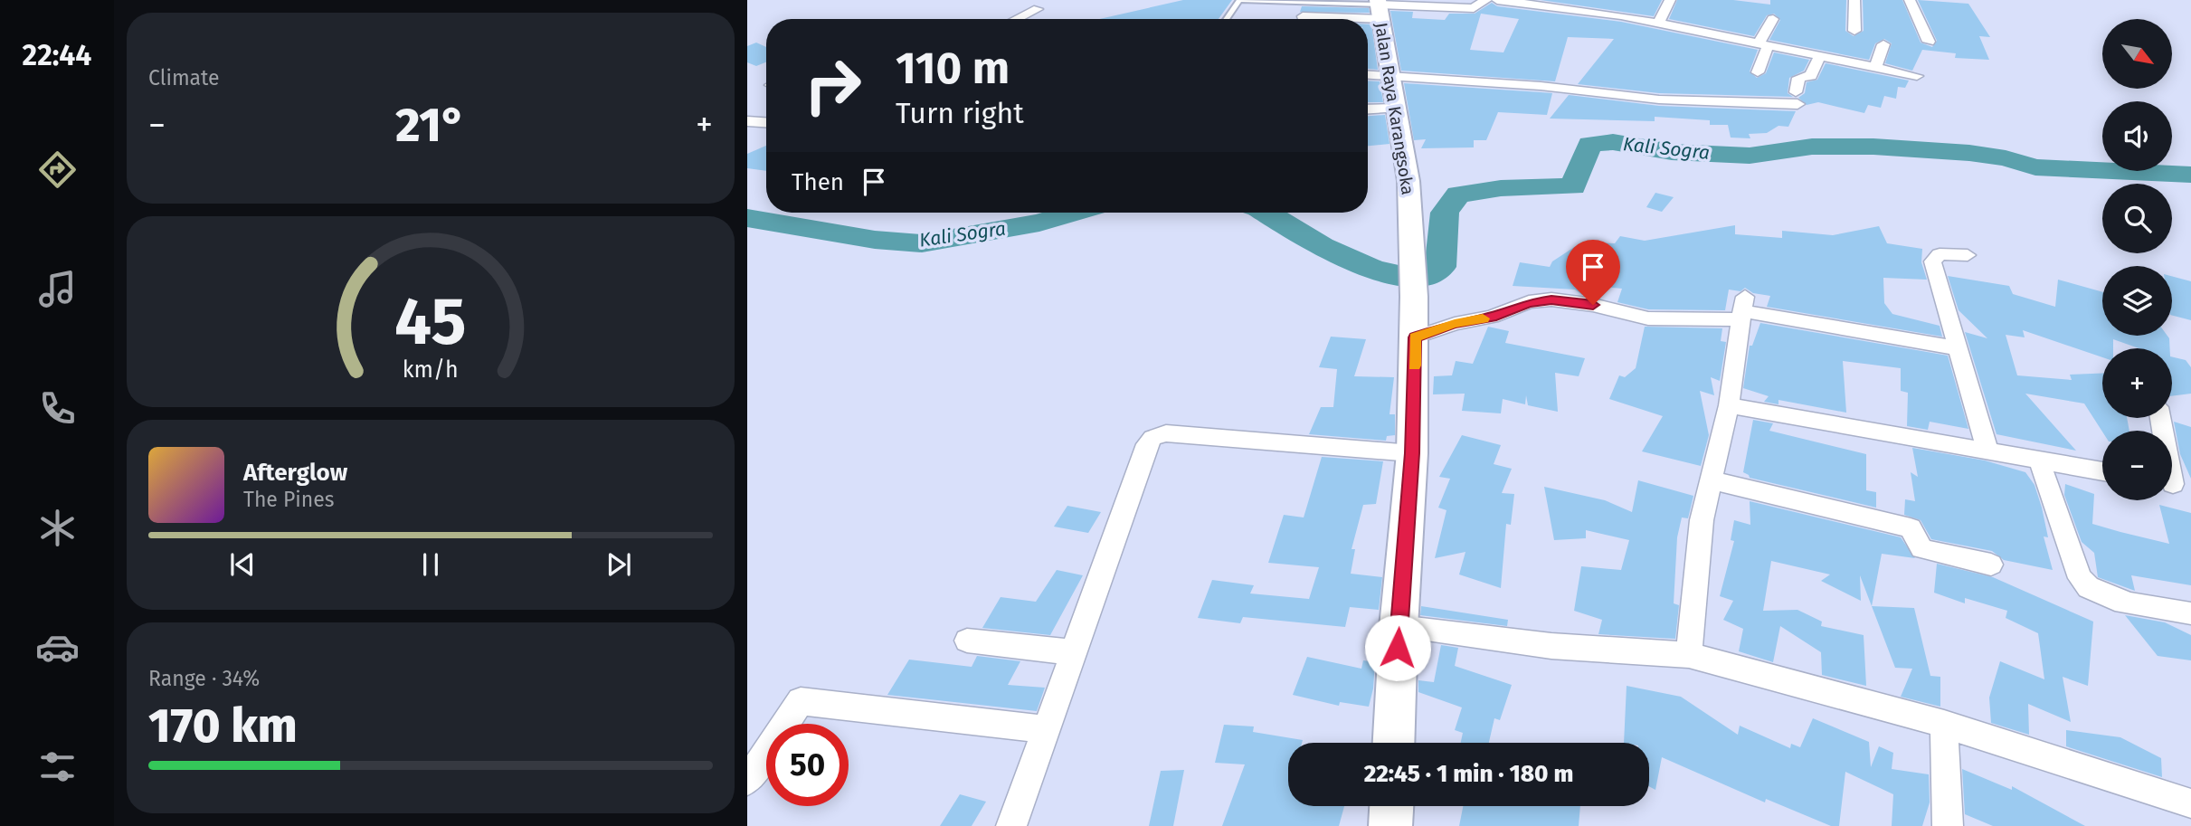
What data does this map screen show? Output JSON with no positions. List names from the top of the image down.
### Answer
{
  "streets": {
    "main road": ["Jalan Raya Karangsoka"]
  },
  "water": ["Kali Sogra"],
  "north": "bottom right",
  "page": {
    "tabs": "22:44",
    "tile": [
      "Climate",
      ["Range · 34%", "170 km"]
    ],
    "map_buttons": ["+", "−"],
    "turn": ["110 m", "Turn right"],
    "heat": ["−", "21°", "+"],
    "then": "Then",
    "song": ["Afterglow", "The Pines"],
    "limit": "50",
    "trip": "22:45 · 1 min · 180 m",
    "gauge": ["45", "km/h"]
  }
}
